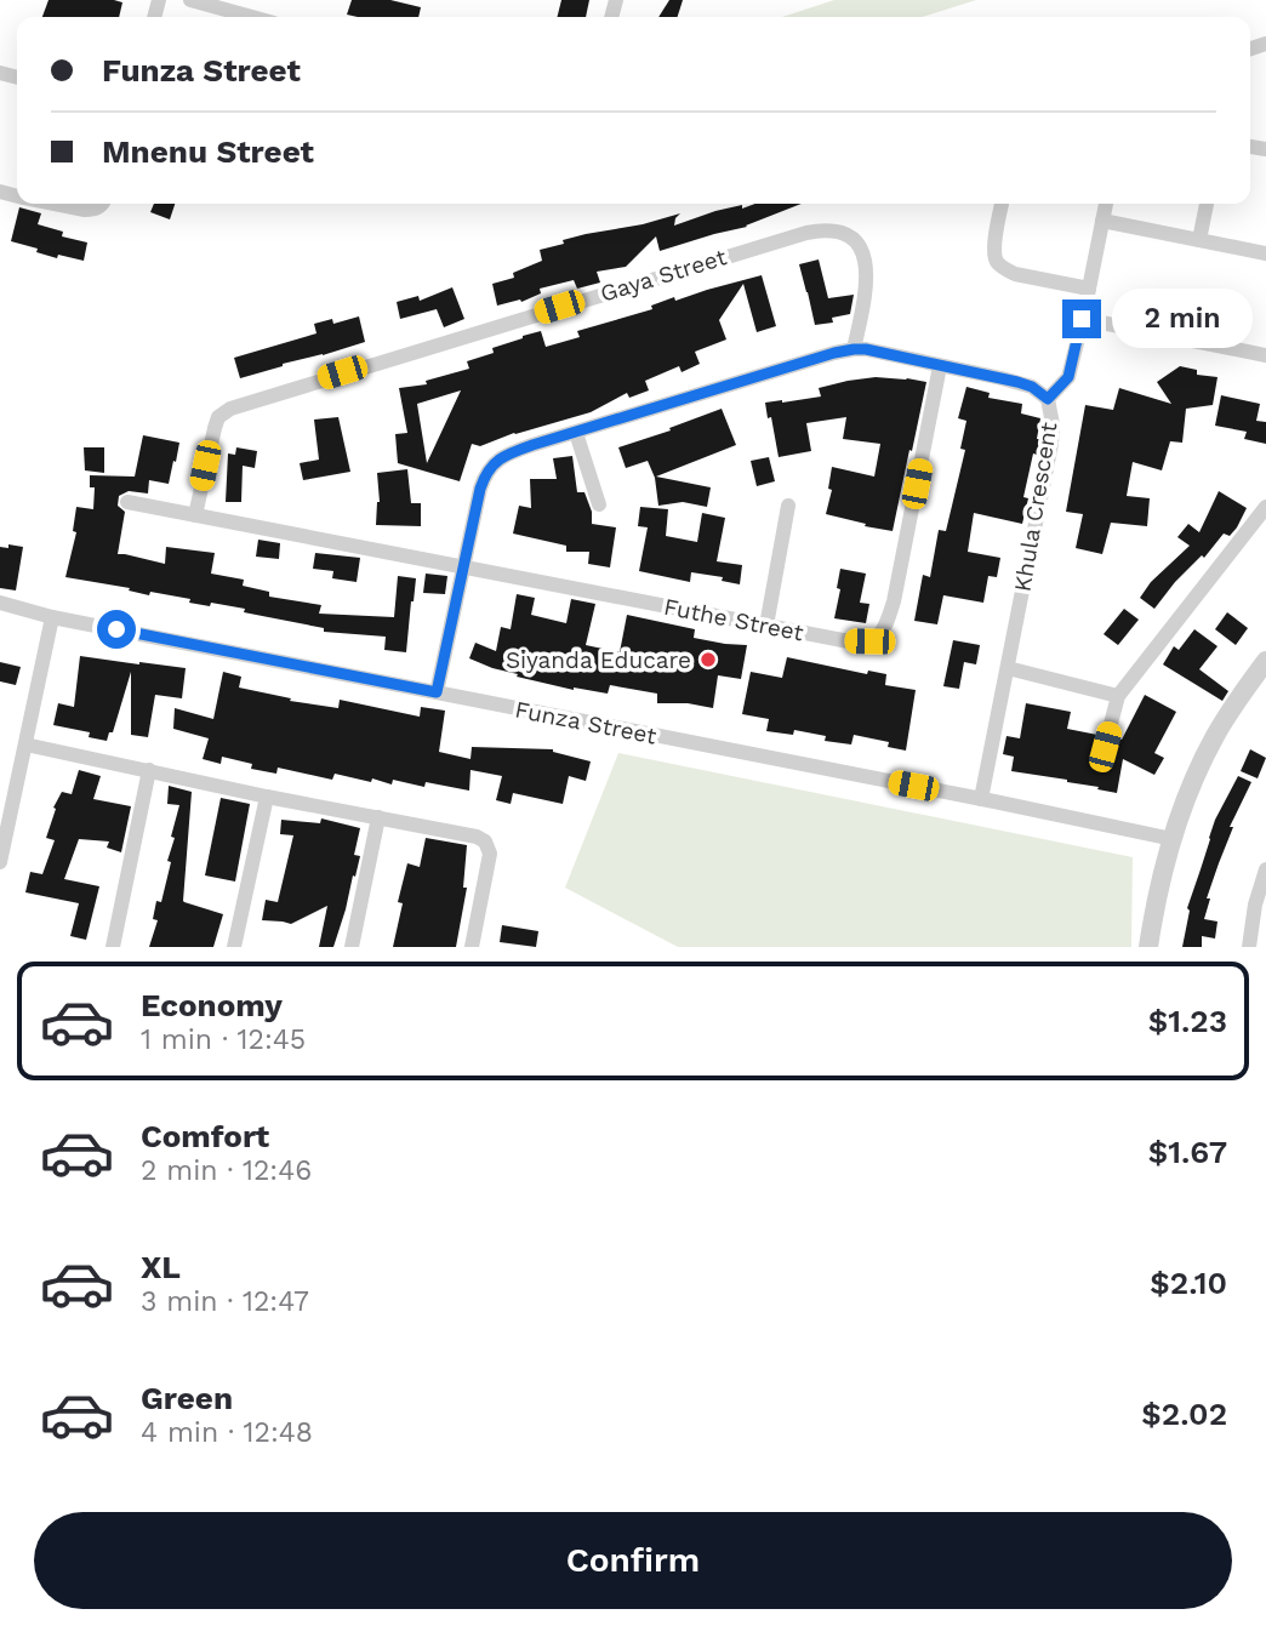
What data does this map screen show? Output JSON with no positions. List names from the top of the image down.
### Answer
{
  "streets": {
    "street": [
      "Gaya Street",
      "Khula Crescent",
      "Futhe Street",
      "Funza Street"
    ]
  },
  "crossings": [
    ["Gaya Street", "Khula Crescent"],
    ["Khula Crescent", "Futhe Street"],
    ["Khula Crescent", "Funza Street"]
  ],
  "places": ["Siyanda Educare"],
  "page": {
    "banner": ["Funza Street", "Mnenu Street"],
    "bubble": "2 min",
    "list": [
      {
        "name": "Economy",
        "note": "1 min · 12:45",
        "value": "$1.23"
      },
      {
        "name": "Comfort",
        "note": "2 min · 12:46",
        "value": "$1.67"
      },
      {
        "name": "XL",
        "note": "3 min · 12:47",
        "value": "$2.10"
      },
      {
        "name": "Green",
        "note": "4 min · 12:48",
        "value": "$2.02"
      }
    ],
    "buttons": "Confirm"
  }
}
